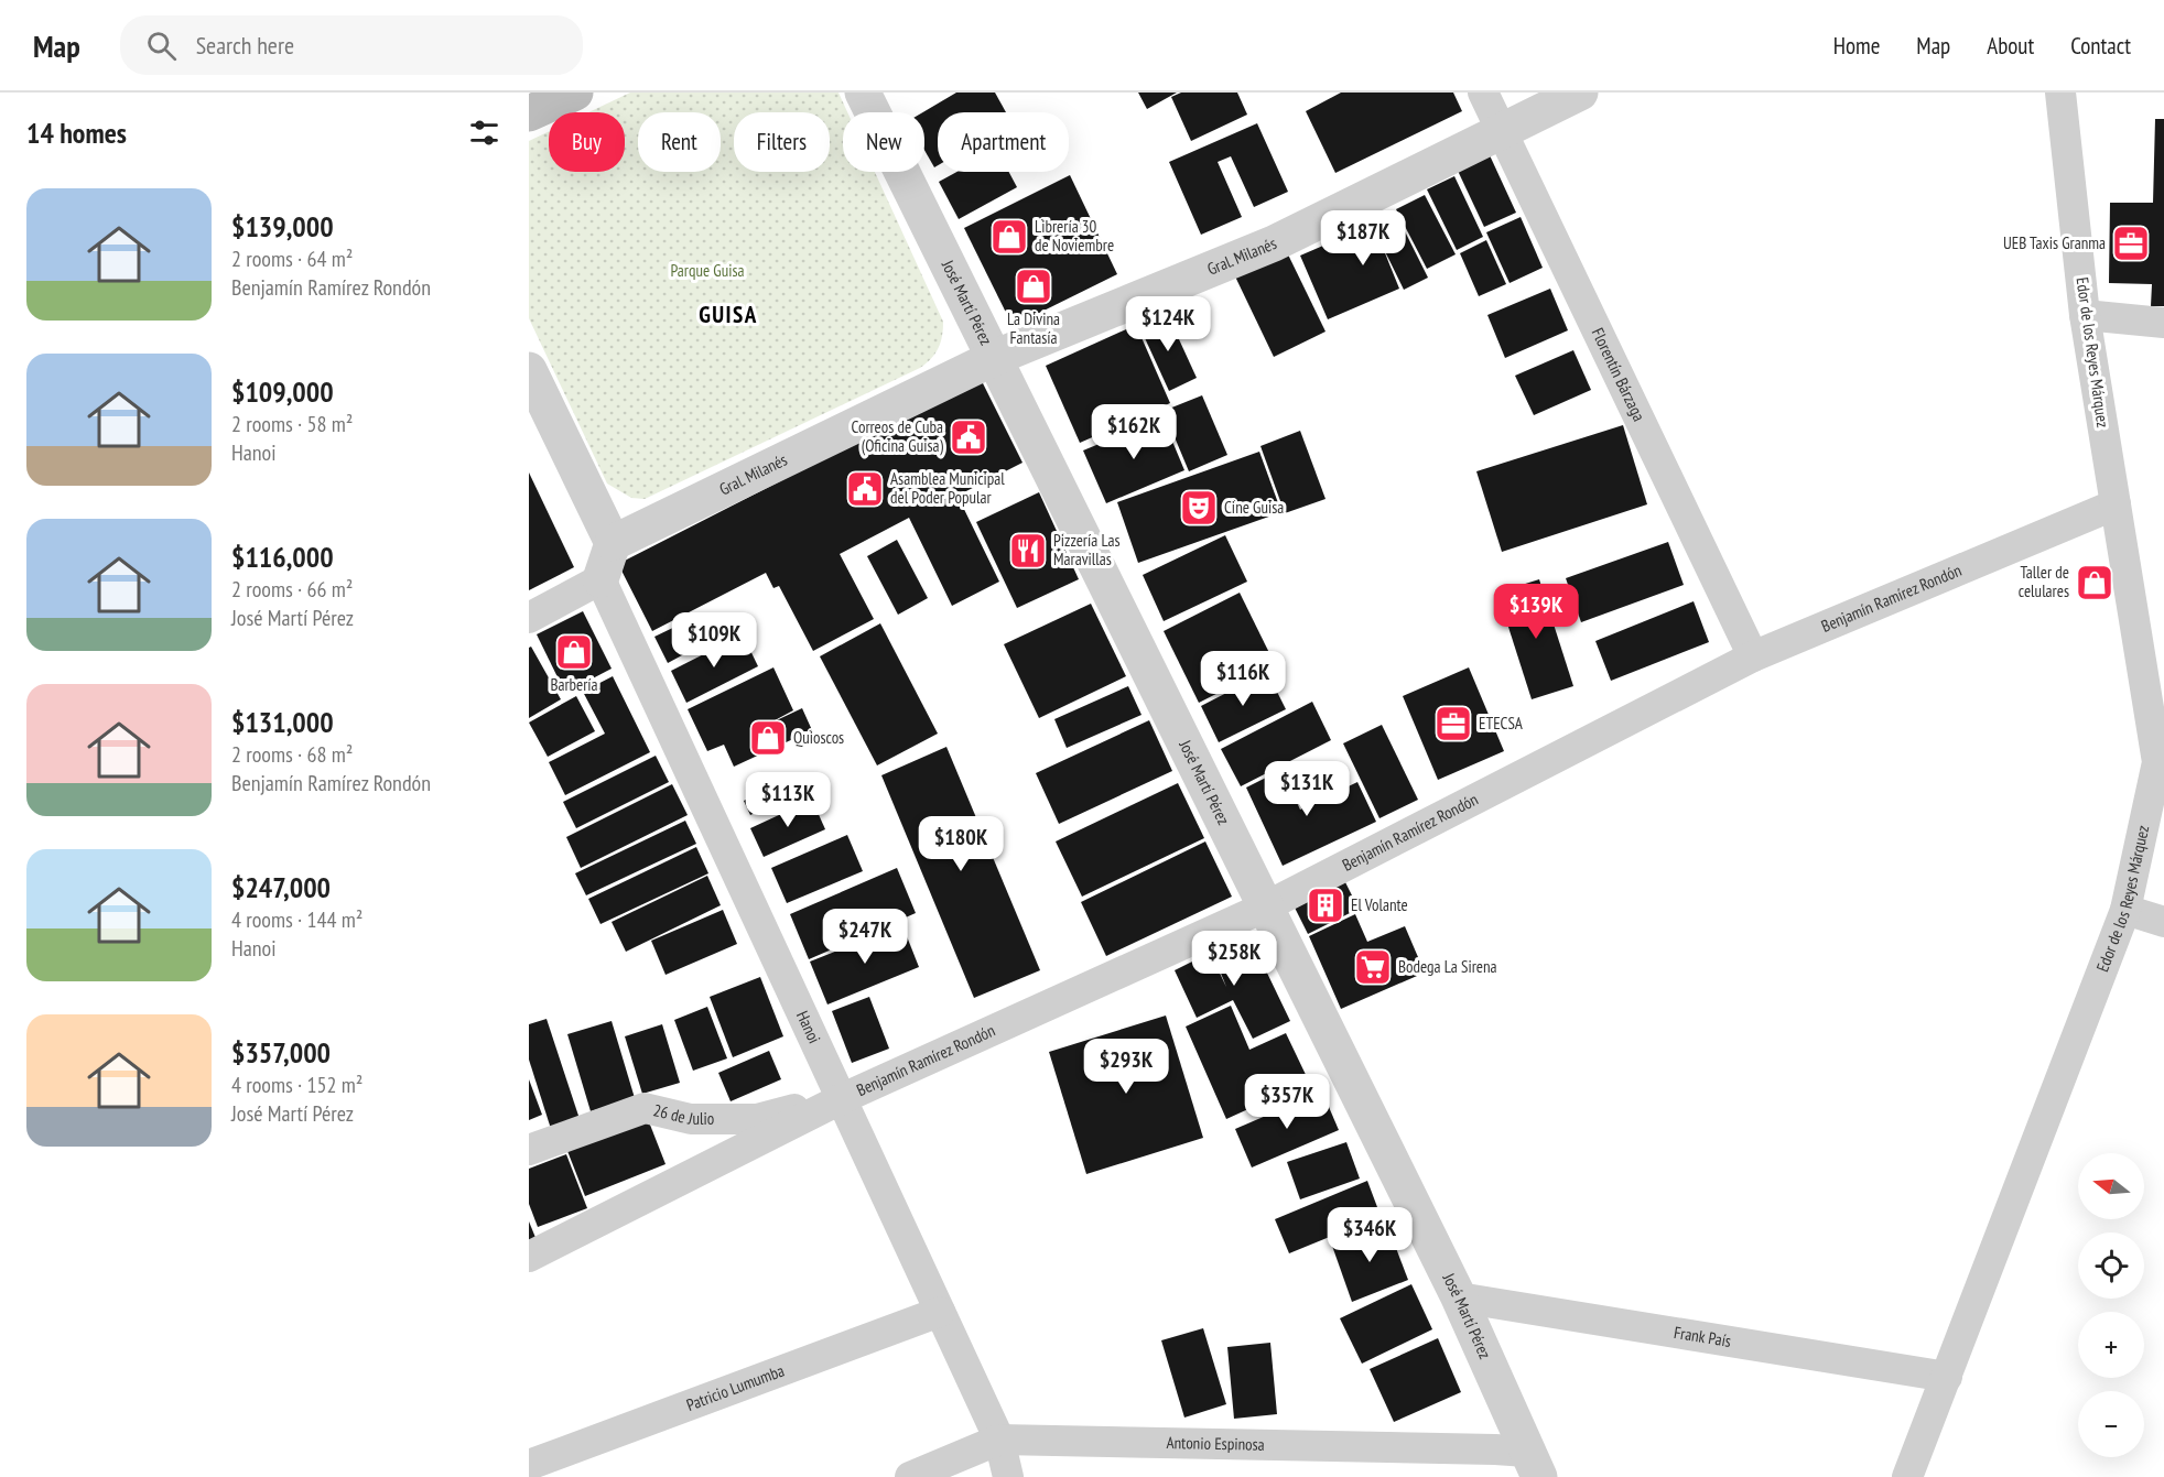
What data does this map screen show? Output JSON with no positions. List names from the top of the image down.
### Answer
{
  "streets": {
    "street": [
      "Gral. Milanés",
      "José Martí Pérez",
      "Edor de los Reyes Márquez",
      "Florentín Bárzaga",
      "Benjamín Ramírez Rondón",
      "Hanoi",
      "26 de Julio",
      "Frank País",
      "Patricio Lumumba",
      "Antonio Espinosa"
    ]
  },
  "crossings": [
    ["Gral. Milanés", "José Martí Pérez"],
    ["Gral. Milanés", "Florentín Bárzaga"],
    ["José Martí Pérez", "Benjamín Ramírez Rondón"],
    ["José Martí Pérez", "Frank País"],
    ["José Martí Pérez", "Antonio Espinosa"],
    ["Edor de los Reyes Márquez", "Benjamín Ramírez Rondón"],
    ["Edor de los Reyes Márquez", "Frank País"],
    ["Florentín Bárzaga", "Benjamín Ramírez Rondón"],
    ["Benjamín Ramírez Rondón", "Hanoi"],
    ["Benjamín Ramírez Rondón", "26 de Julio"],
    ["Hanoi", "26 de Julio"],
    ["Hanoi", "Patricio Lumumba"],
    ["Hanoi", "Antonio Espinosa"]
  ],
  "districts": ["GUISA"],
  "parks": ["Parque Guisa"],
  "places": {
    "shop": [
      "Librería 30 de Noviembre",
      "La Divina Fantasía",
      "Taller de celulares",
      "Barbería",
      "Quioscos"
    ],
    "office": ["UEB Taxis Granma", "ETECSA"],
    "public building": ["Correos de Cuba (Oficina Guisa)", "Asamblea Municipal del Poder Popular"],
    "theatre": ["Cine Guisa"],
    "restaurant": ["Pizzería Las Maravillas"],
    "building": ["El Volante"],
    "supermarket": ["Bodega La Sirena"]
  },
  "north": "left",
  "page": {
    "header": "Map",
    "search": "Search here",
    "nav": [
      "Home",
      "Map",
      "About",
      "Contact"
    ],
    "heading": "14 homes",
    "chip": [
      "Buy",
      "Rent",
      "Filters",
      "New",
      "Apartment"
    ],
    "list": [
      {
        "name": "$139,000",
        "note": "2 rooms · 64 m² · Benjamín Ramírez Rondón"
      },
      {
        "name": "$109,000",
        "note": "2 rooms · 58 m² · Hanoi"
      },
      {
        "name": "$116,000",
        "note": "2 rooms · 66 m² · José Martí Pérez"
      },
      {
        "name": "$131,000",
        "note": "2 rooms · 68 m² · Benjamín Ramírez Rondón"
      },
      {
        "name": "$247,000",
        "note": "4 rooms · 144 m² · Hanoi"
      },
      {
        "name": "$357,000",
        "note": "4 rooms · 152 m² · José Martí Pérez"
      }
    ],
    "price": [
      "$187K",
      "$124K",
      "$162K",
      "$139K",
      "$109K",
      "$116K",
      "$131K",
      "$113K",
      "$180K",
      "$247K",
      "$258K",
      "$293K",
      "$357K",
      "$346K"
    ],
    "map_buttons": ["+", "−"]
  }
}
